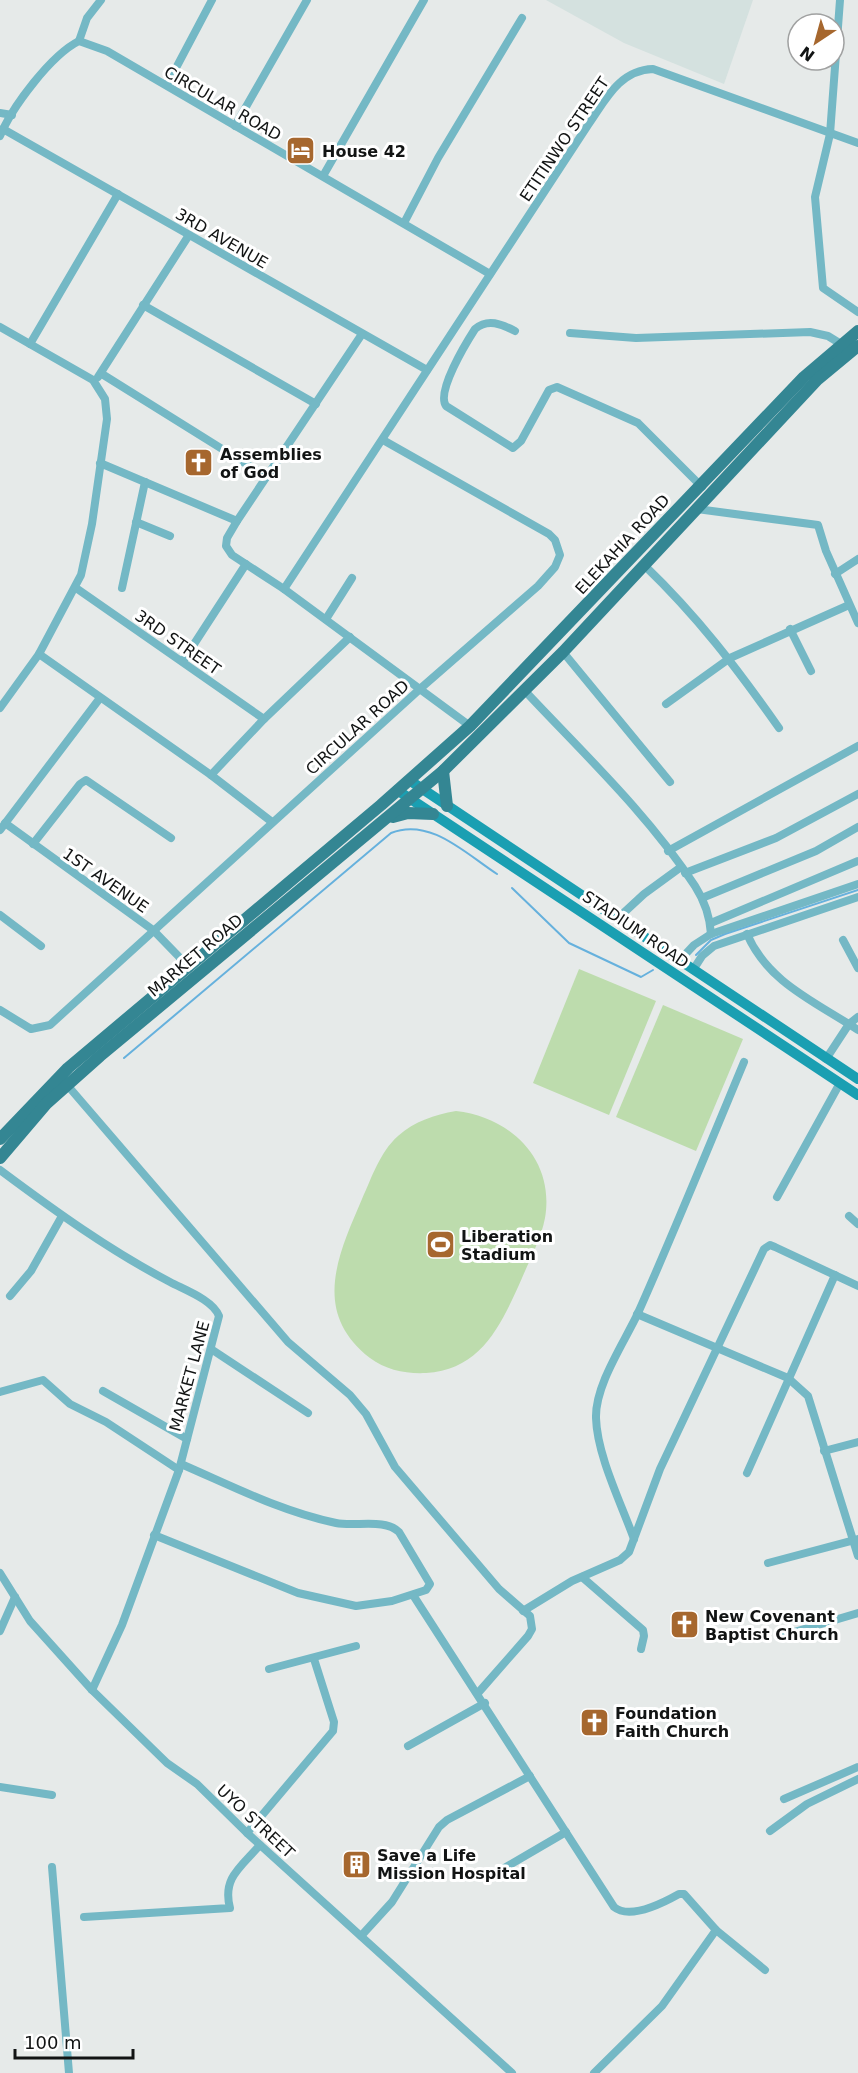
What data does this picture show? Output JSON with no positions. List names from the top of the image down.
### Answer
{
  "streets": {
    "main road": ["ELEKAHIA ROAD", "STADIUM ROAD", "MARKET ROAD"],
    "street": [
      "CIRCULAR ROAD",
      "ETITINWO STREET",
      "3RD AVENUE",
      "3RD STREET",
      "1ST AVENUE",
      "MARKET LANE",
      "UYO STREET"
    ]
  },
  "crossings": [
    ["CIRCULAR ROAD", "ETITINWO STREET"],
    ["CIRCULAR ROAD", "1ST AVENUE"],
    ["ETITINWO STREET", "3RD AVENUE"],
    ["ELEKAHIA ROAD", "STADIUM ROAD"],
    ["ELEKAHIA ROAD", "MARKET ROAD"],
    ["1ST AVENUE", "MARKET ROAD"],
    ["STADIUM ROAD", "MARKET ROAD"],
    ["MARKET LANE", "UYO STREET"]
  ],
  "places": {
    "hotel": ["House 42"],
    "church": ["Assemblies of God", "New Covenant Baptist Church", "Foundation Faith Church"],
    "sports": ["Liberation Stadium"],
    "building": ["Save a Life Mission Hospital"]
  },
  "scale_bar": "100 m",
  "north": "bottom left"
}
